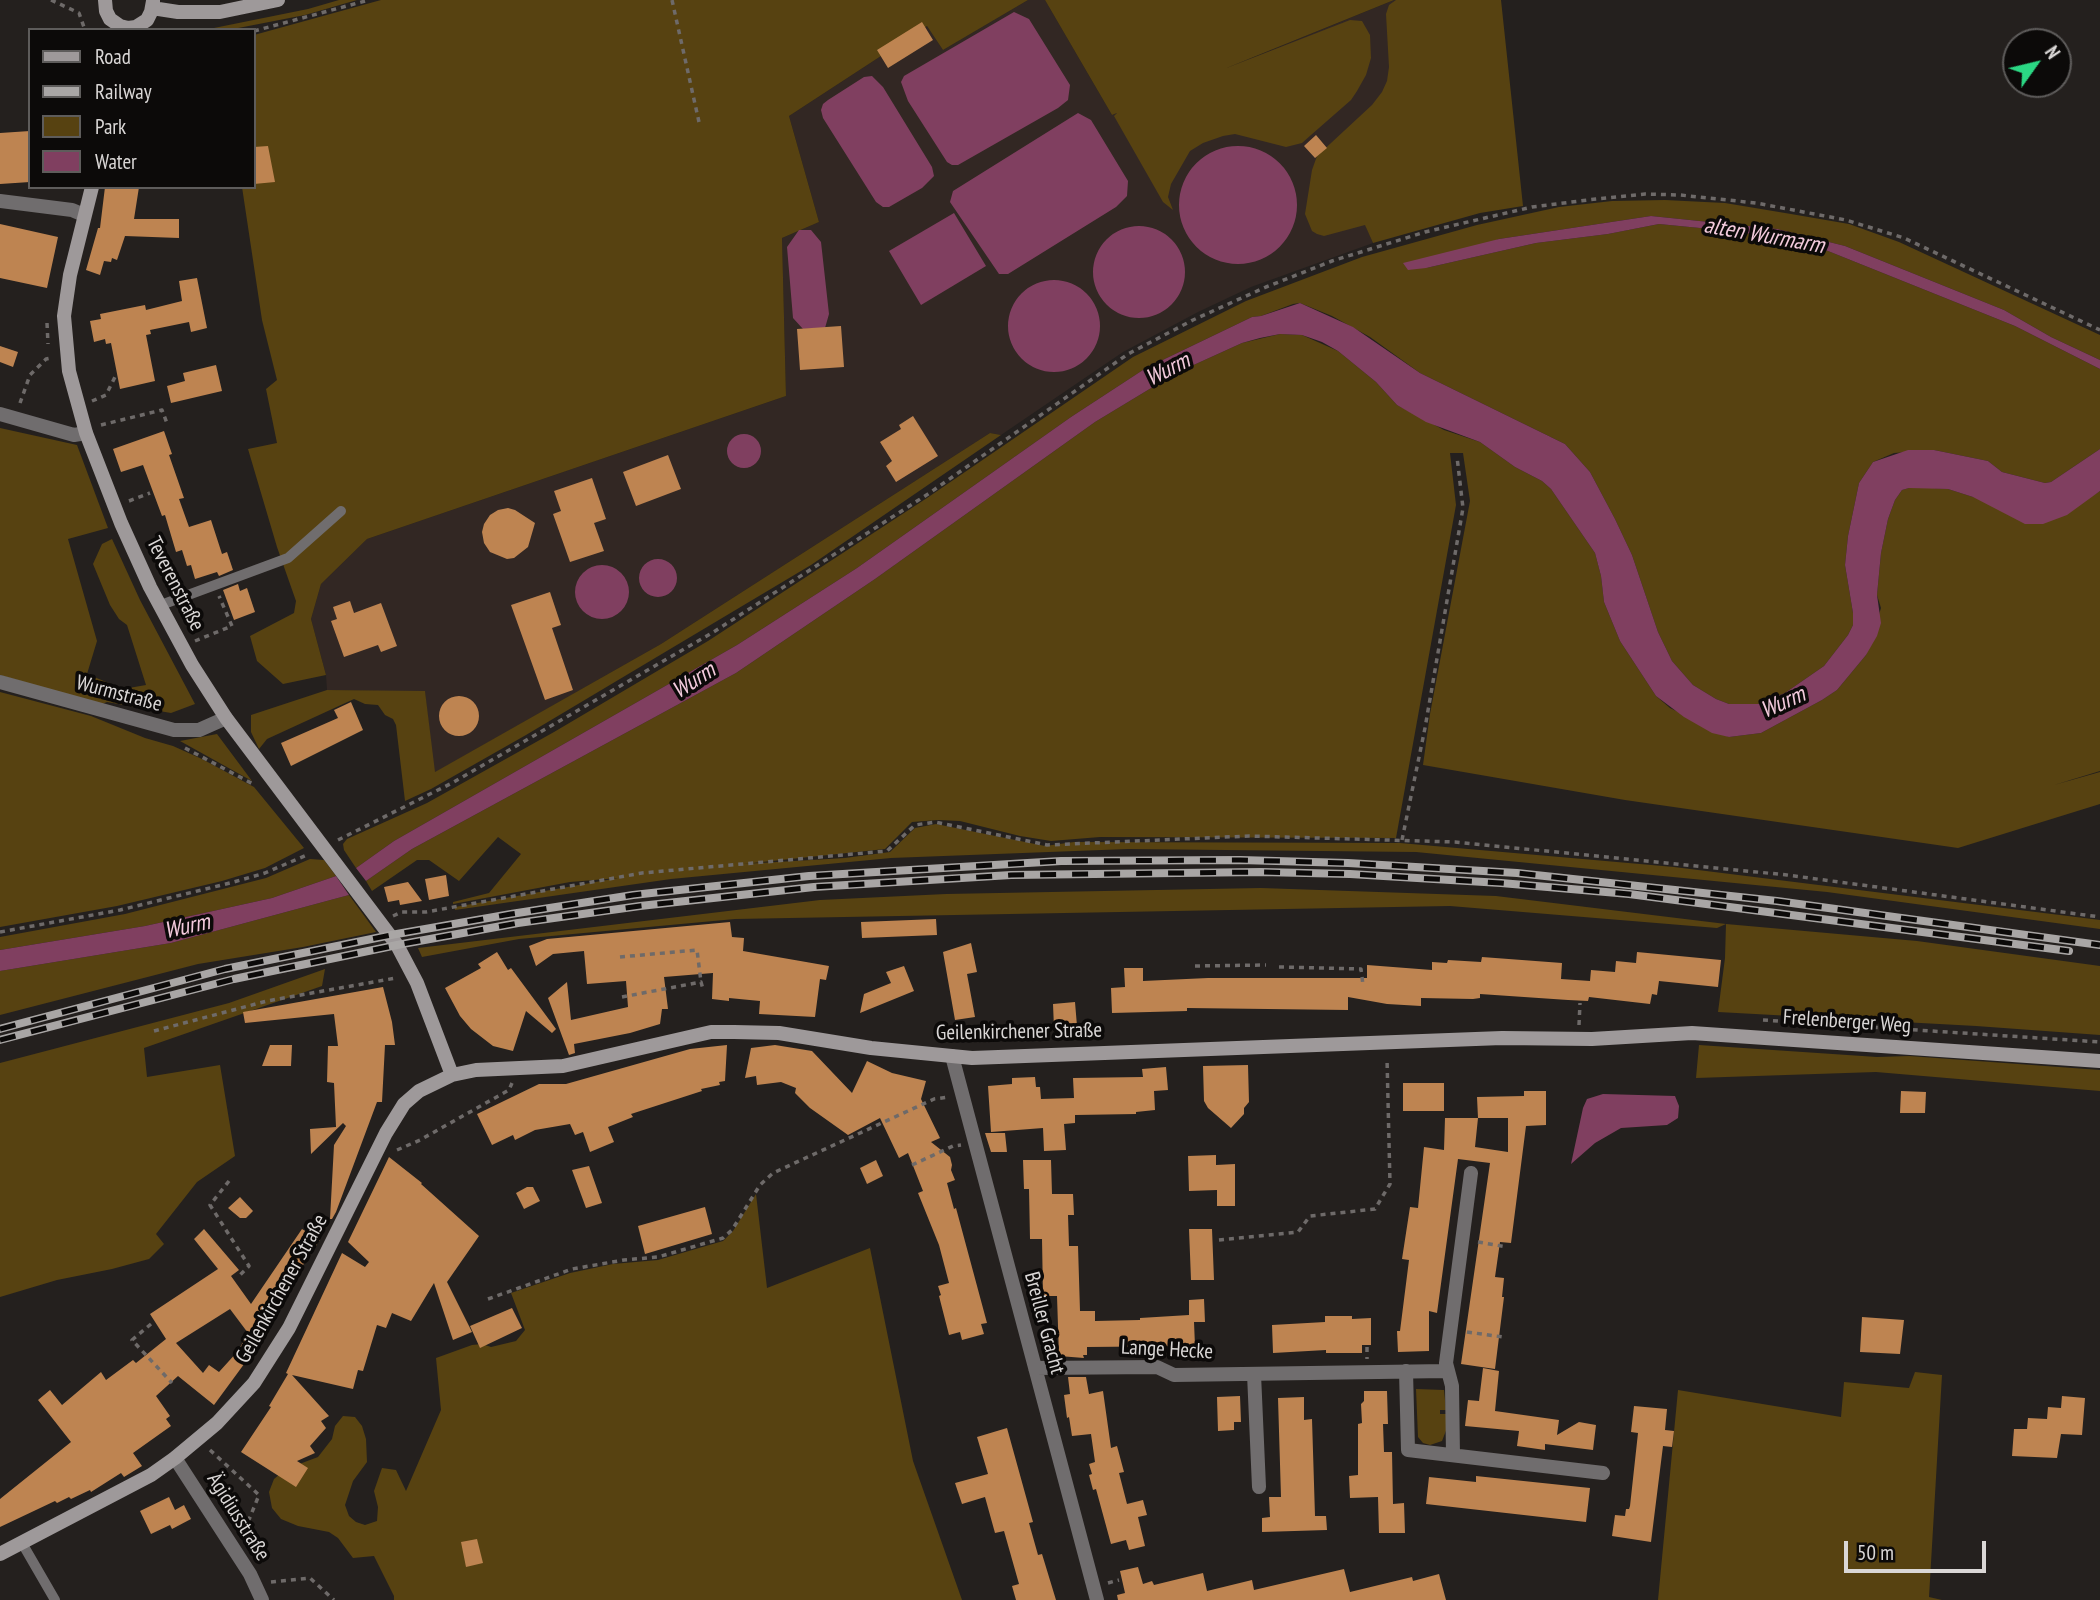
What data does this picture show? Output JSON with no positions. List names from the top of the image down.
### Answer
{
  "streets": {
    "main road": ["Teverenstraße", "Frelenberger Weg", "Geilenkirchener Straße"],
    "street": [
      "Wurmstraße",
      "Breiller Gracht",
      "Lange Hecke",
      "Ägidiusstraße"
    ]
  },
  "crossings": [
    ["Teverenstraße", "Wurmstraße"],
    ["Frelenberger Weg", "Geilenkirchener Straße"],
    ["Geilenkirchener Straße", "Breiller Gracht"],
    ["Geilenkirchener Straße", "Ägidiusstraße"],
    ["Breiller Gracht", "Lange Hecke"]
  ],
  "water": ["alten Wurmarm", "Wurm"],
  "legend": [
    "Road",
    "Railway",
    "Park",
    "Water"
  ],
  "scale_bar": "50 m",
  "north": "top right"
}
